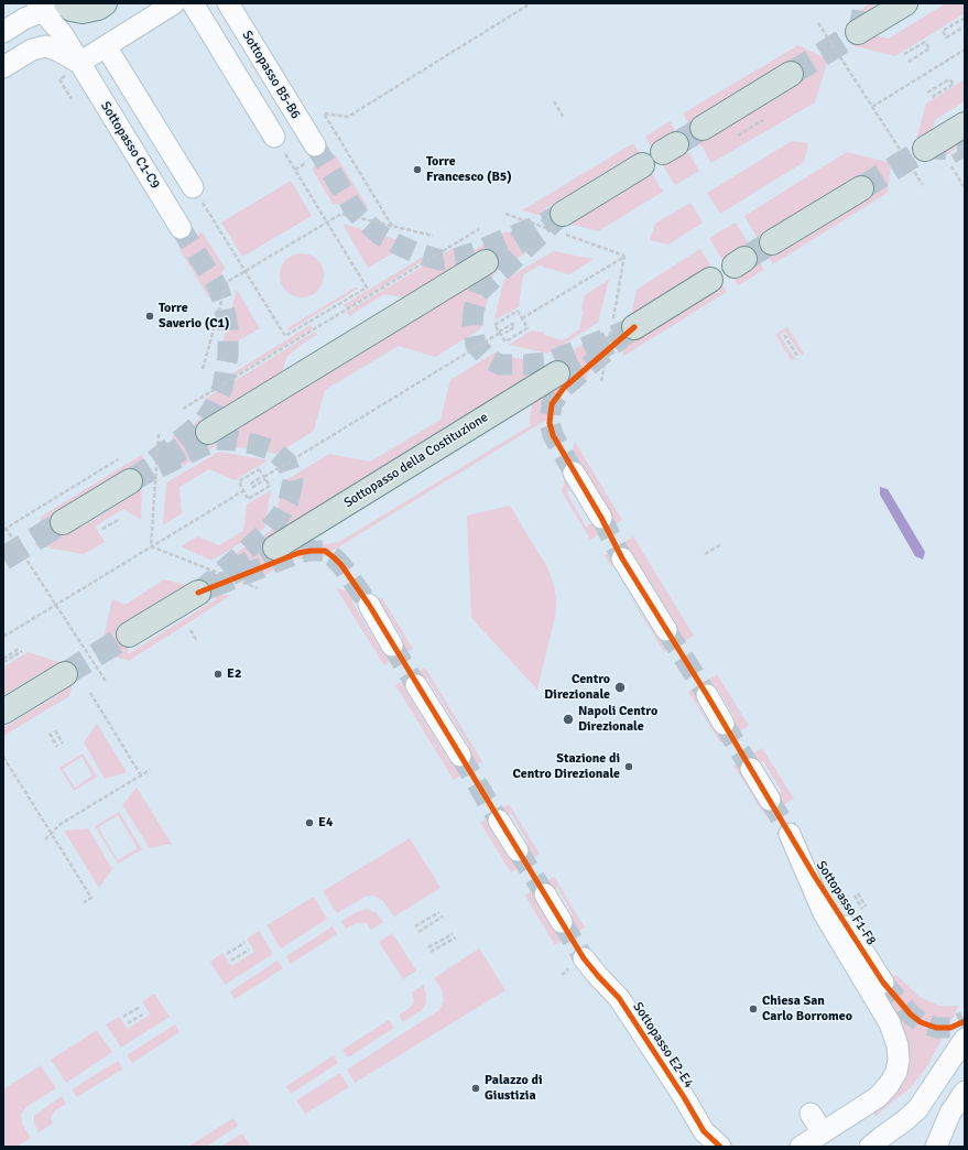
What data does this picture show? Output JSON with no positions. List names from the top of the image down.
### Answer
{
  "streets": {
    "main road": ["Sottopasso della Costituzione"],
    "street": [
      "Sottopasso B5-B6",
      "Sottopasso C1-C9",
      "Sottopasso F1-F8",
      "Sottopasso E2-E4"
    ]
  },
  "places": [
    "Torre Francesco (B5)",
    "Torre Saverio (C1)",
    "E2",
    "Centro Direzionale",
    "Napoli Centro Direzionale",
    "Stazione di Centro Direzionale",
    "E4",
    "Chiesa San Carlo Borromeo",
    "Palazzo di Giustizia"
  ]
}
